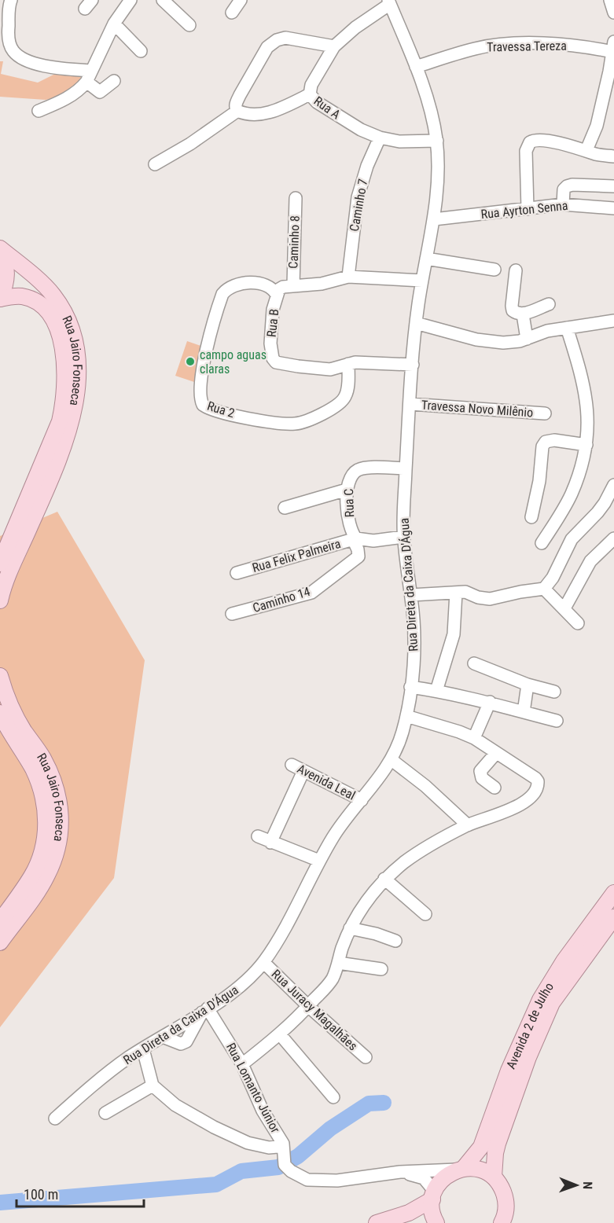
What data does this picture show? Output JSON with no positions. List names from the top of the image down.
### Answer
{
  "streets": {
    "main road": ["Rua Jairo Fonseca", "Avenida 2 de Julho"],
    "street": [
      "Travessa Tereza",
      "Rua A",
      "Caminho 7",
      "Rua Ayrton Senna",
      "Caminho 8",
      "Rua B",
      "Travessa Novo Milênio",
      "Rua 2",
      "Rua C",
      "Rua Felix Palmeira",
      "Rua Direta da Caixa D'Água",
      "Caminho 14",
      "Avenida Leal",
      "Rua Juracy Magalhães",
      "Rua Lomanto Júnior"
    ]
  },
  "crossings": [
    ["Travessa Tereza", "Rua Direta da Caixa D'Água"],
    ["Rua A", "Caminho 7"],
    ["Rua A", "Rua Direta da Caixa D'Água"],
    ["Caminho 7", "Rua B"],
    ["Rua Ayrton Senna", "Rua Direta da Caixa D'Água"],
    ["Caminho 8", "Rua B"],
    ["Rua B", "Rua 2"],
    ["Rua B", "Rua Direta da Caixa D'Água"],
    ["Travessa Novo Milênio", "Rua Direta da Caixa D'Água"],
    ["Rua C", "Rua Felix Palmeira"],
    ["Rua C", "Rua Direta da Caixa D'Água"],
    ["Rua C", "Caminho 14"],
    ["Rua Felix Palmeira", "Caminho 14"],
    ["Rua Direta da Caixa D'Água", "Avenida Leal"],
    ["Rua Direta da Caixa D'Água", "Rua Juracy Magalhães"],
    ["Rua Direta da Caixa D'Água", "Rua Lomanto Júnior"]
  ],
  "places": ["campo aguas claras"],
  "scale_bar": "100 m",
  "north": "right"
}
